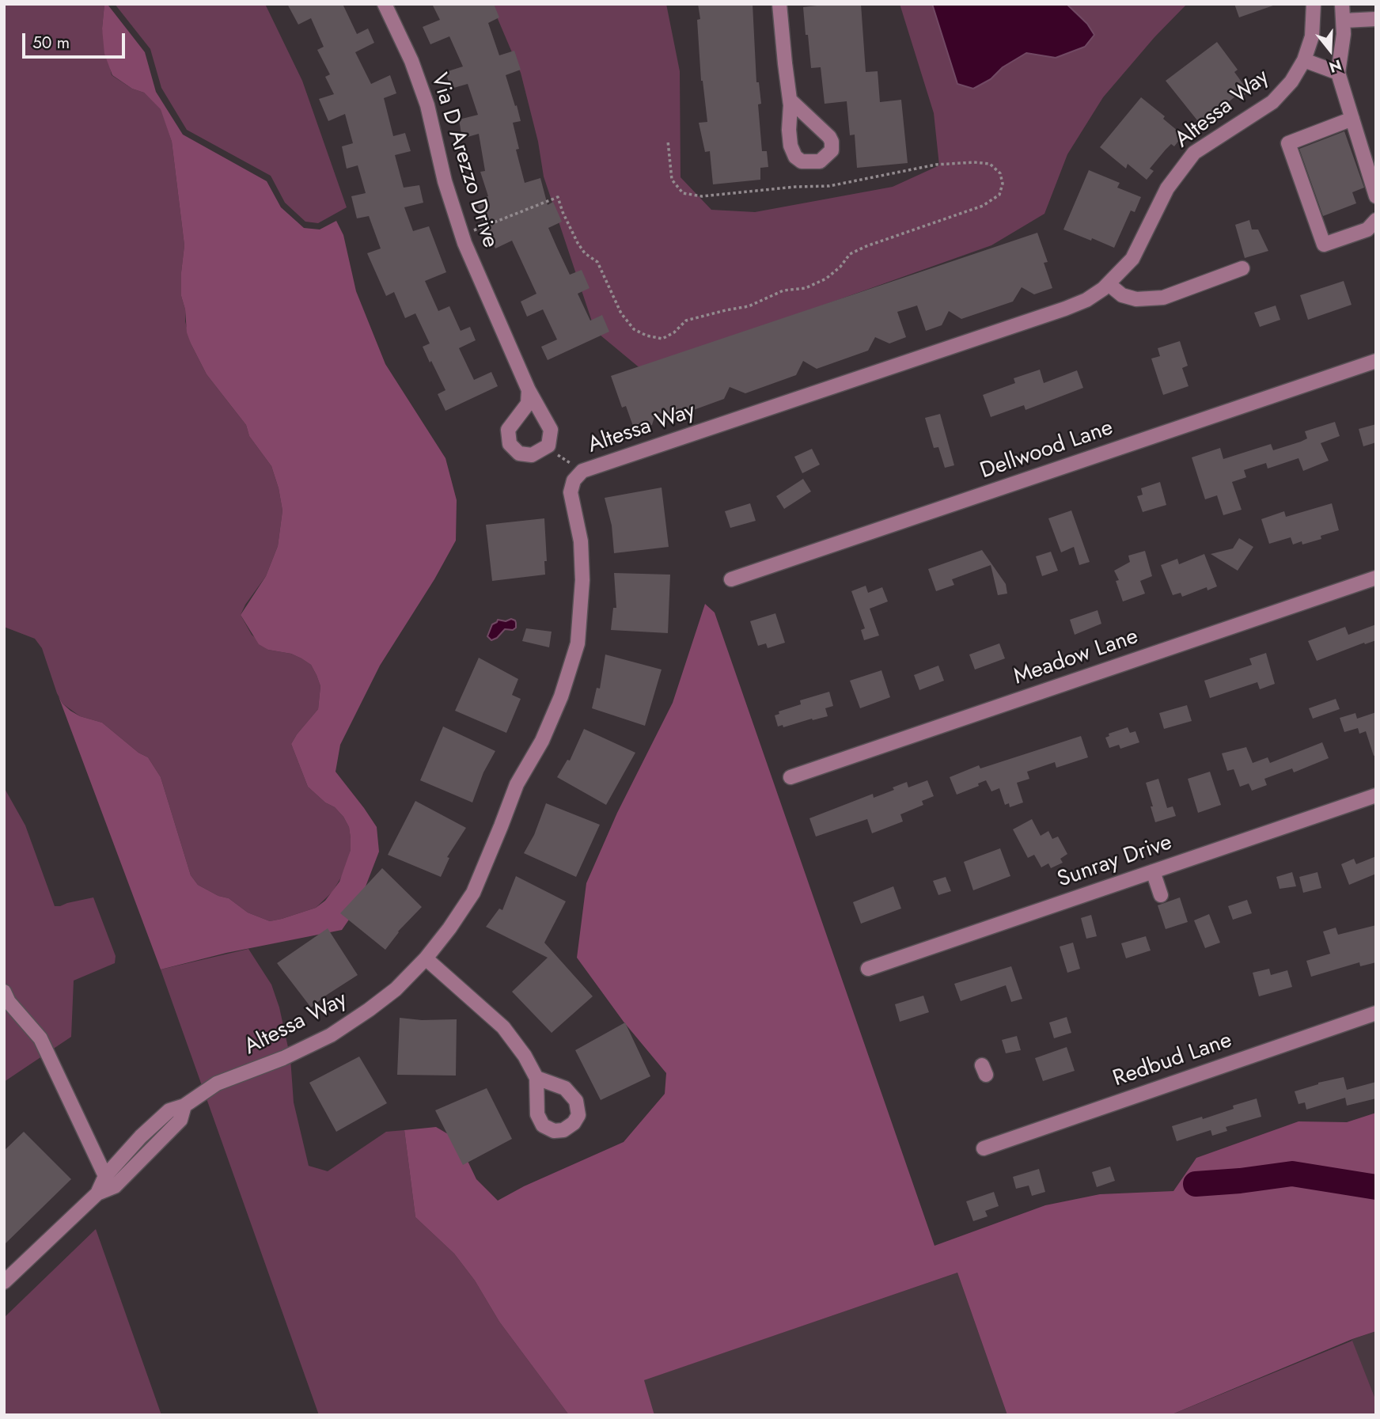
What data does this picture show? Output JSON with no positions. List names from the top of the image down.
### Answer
{
  "streets": {
    "street": [
      "Altessa Way",
      "Via D Arezzo Drive",
      "Dellwood Lane",
      "Meadow Lane",
      "Sunray Drive",
      "Redbud Lane"
    ]
  },
  "scale_bar": "50 m",
  "north": "bottom"
}
